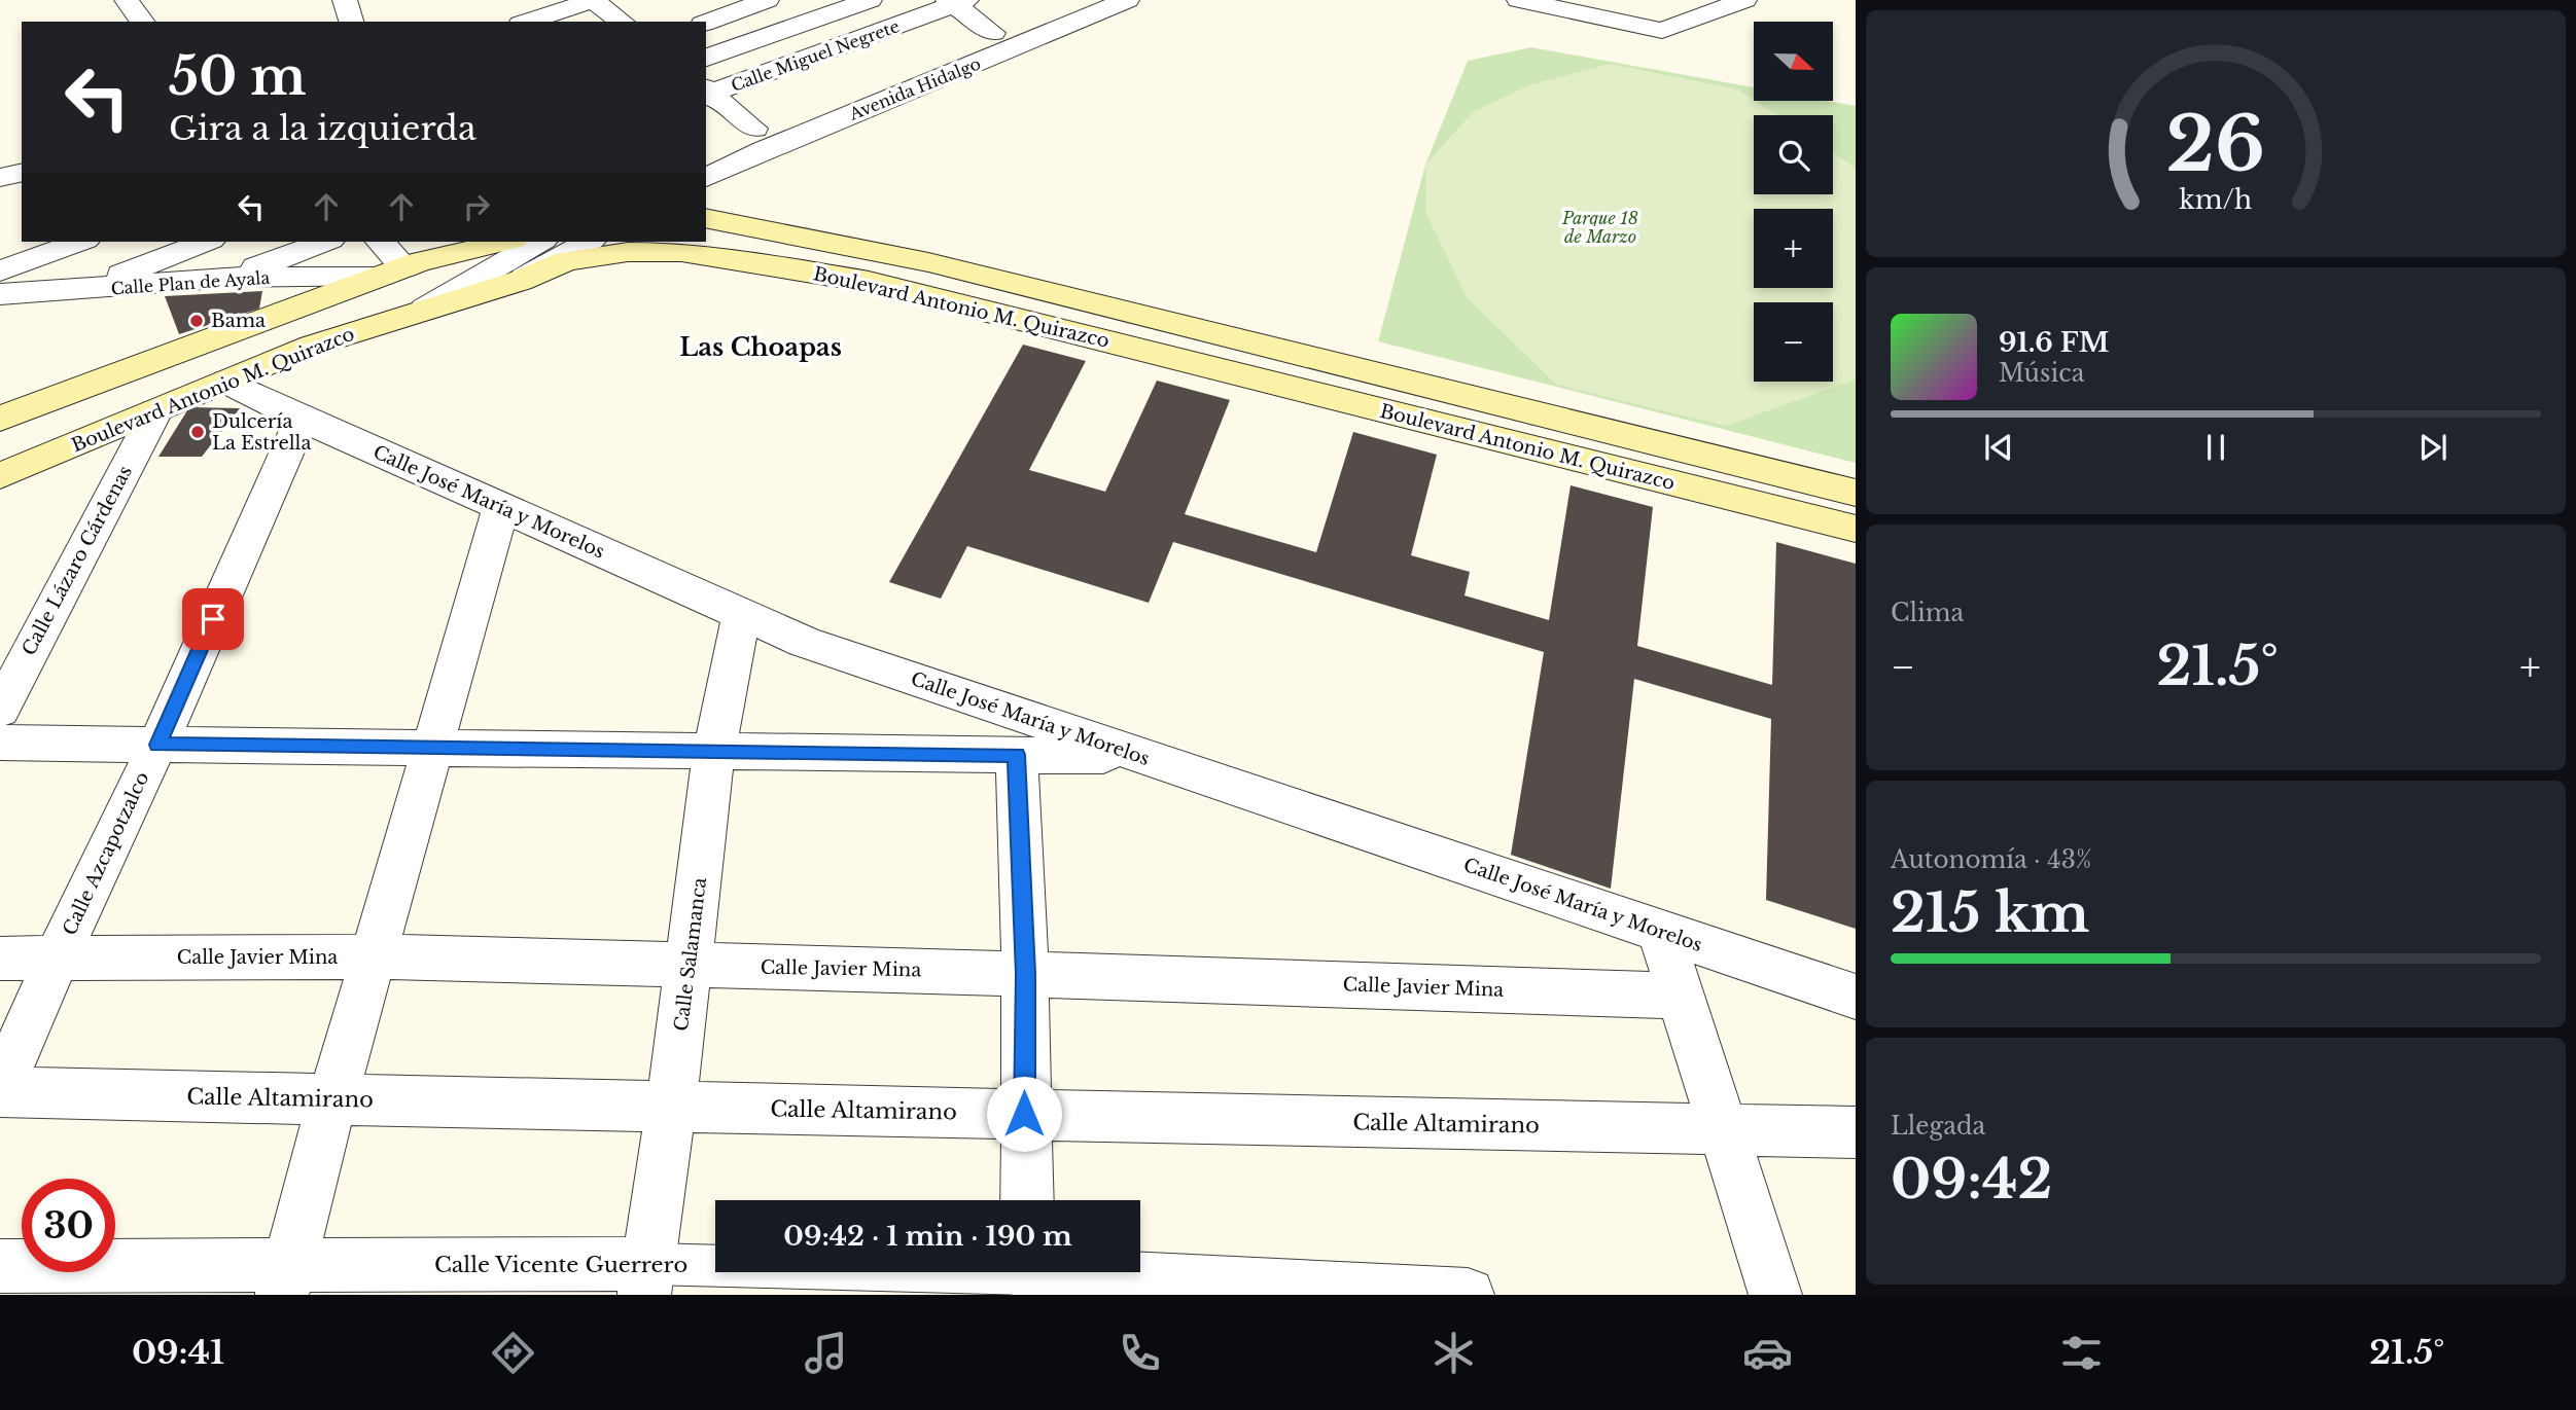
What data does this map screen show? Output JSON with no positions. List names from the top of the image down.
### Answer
{
  "streets": {
    "main road": ["Boulevard Antonio M. Quirazco"],
    "street": [
      "Calle Miguel Negrete",
      "Avenida Hidalgo",
      "Calle Plan de Ayala",
      "Calle José María y Morelos",
      "Calle Lázaro Cárdenas",
      "Calle Azcapotzalco",
      "Calle Salamanca",
      "Calle Javier Mina",
      "Calle Altamirano",
      "Calle Vicente Guerrero"
    ]
  },
  "crossings": [
    ["Boulevard Antonio M. Quirazco", "Calle José María y Morelos"],
    ["Boulevard Antonio M. Quirazco", "Calle Lázaro Cárdenas"],
    ["Calle José María y Morelos", "Calle Azcapotzalco"],
    ["Calle José María y Morelos", "Calle Salamanca"],
    ["Calle Azcapotzalco", "Calle Javier Mina"],
    ["Calle Azcapotzalco", "Calle Altamirano"],
    ["Calle Salamanca", "Calle Javier Mina"],
    ["Calle Salamanca", "Calle Altamirano"],
    ["Calle Salamanca", "Calle Vicente Guerrero"]
  ],
  "districts": ["Las Choapas"],
  "parks": ["Parque 18 de Marzo"],
  "places": ["Bama", "Dulcería La Estrella"],
  "north": "right",
  "page": {
    "map_buttons": ["+", "−"],
    "turn": ["50 m", "Gira a la izquierda"],
    "song": ["91.6 FM", "Música"],
    "tile": [
      "Clima",
      ["Autonomía · 43%", "215 km"],
      ["Llegada", "09:42"]
    ],
    "heat": ["−", "21.5°", "+"],
    "limit": "30",
    "trip": "09:42 · 1 min · 190 m",
    "tabs": ["09:41", "21.5°"],
    "gauge": ["26", "km/h"]
  }
}
